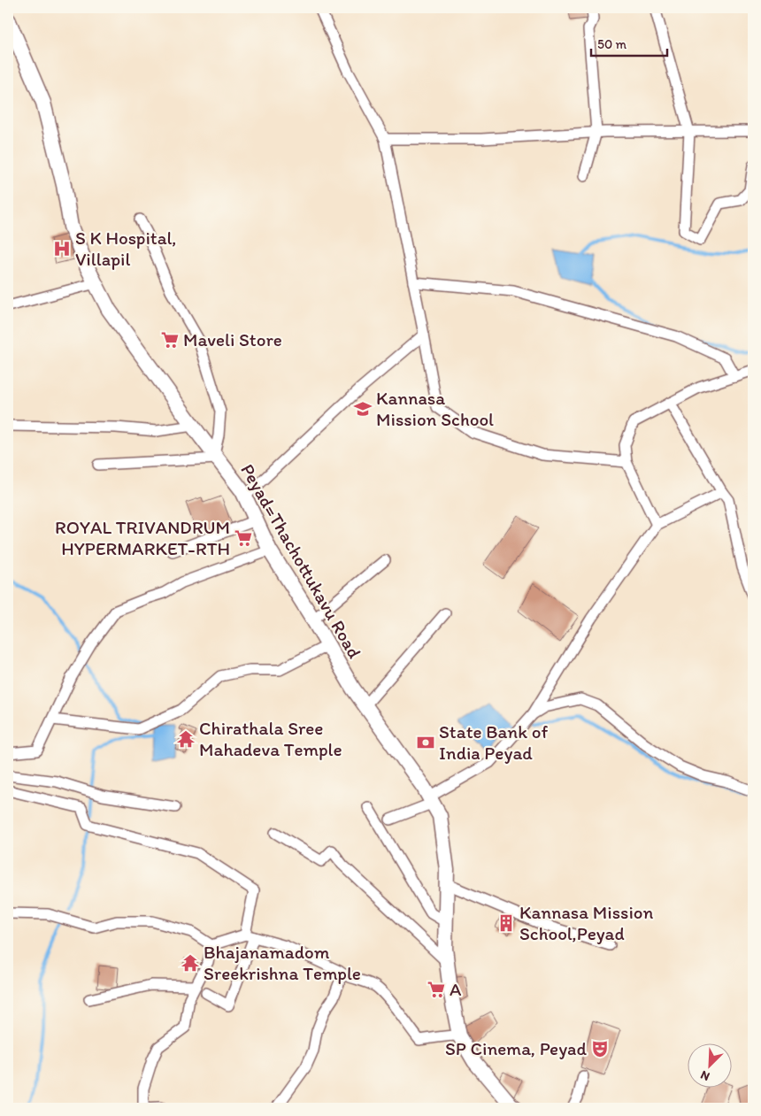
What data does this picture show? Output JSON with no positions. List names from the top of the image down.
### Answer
{
  "streets": {
    "main road": ["Peyad=Thachottukavu Road"]
  },
  "places": {
    "hospital": ["S K Hospital, Villapil"],
    "supermarket": ["Maveli Store", "ROYAL TRIVANDRUM HYPERMARKET-RTH", "A"],
    "school or university": ["Kannasa Mission School"],
    "temple": ["Chirathala Sree Mahadeva Temple", "Bhajanamadom Sreekrishna Temple"],
    "bank": ["State Bank of India Peyad"],
    "building": ["Kannasa Mission School,Peyad"],
    "theatre": ["SP Cinema, Peyad"]
  },
  "scale_bar": "50 m",
  "north": "bottom left"
}
